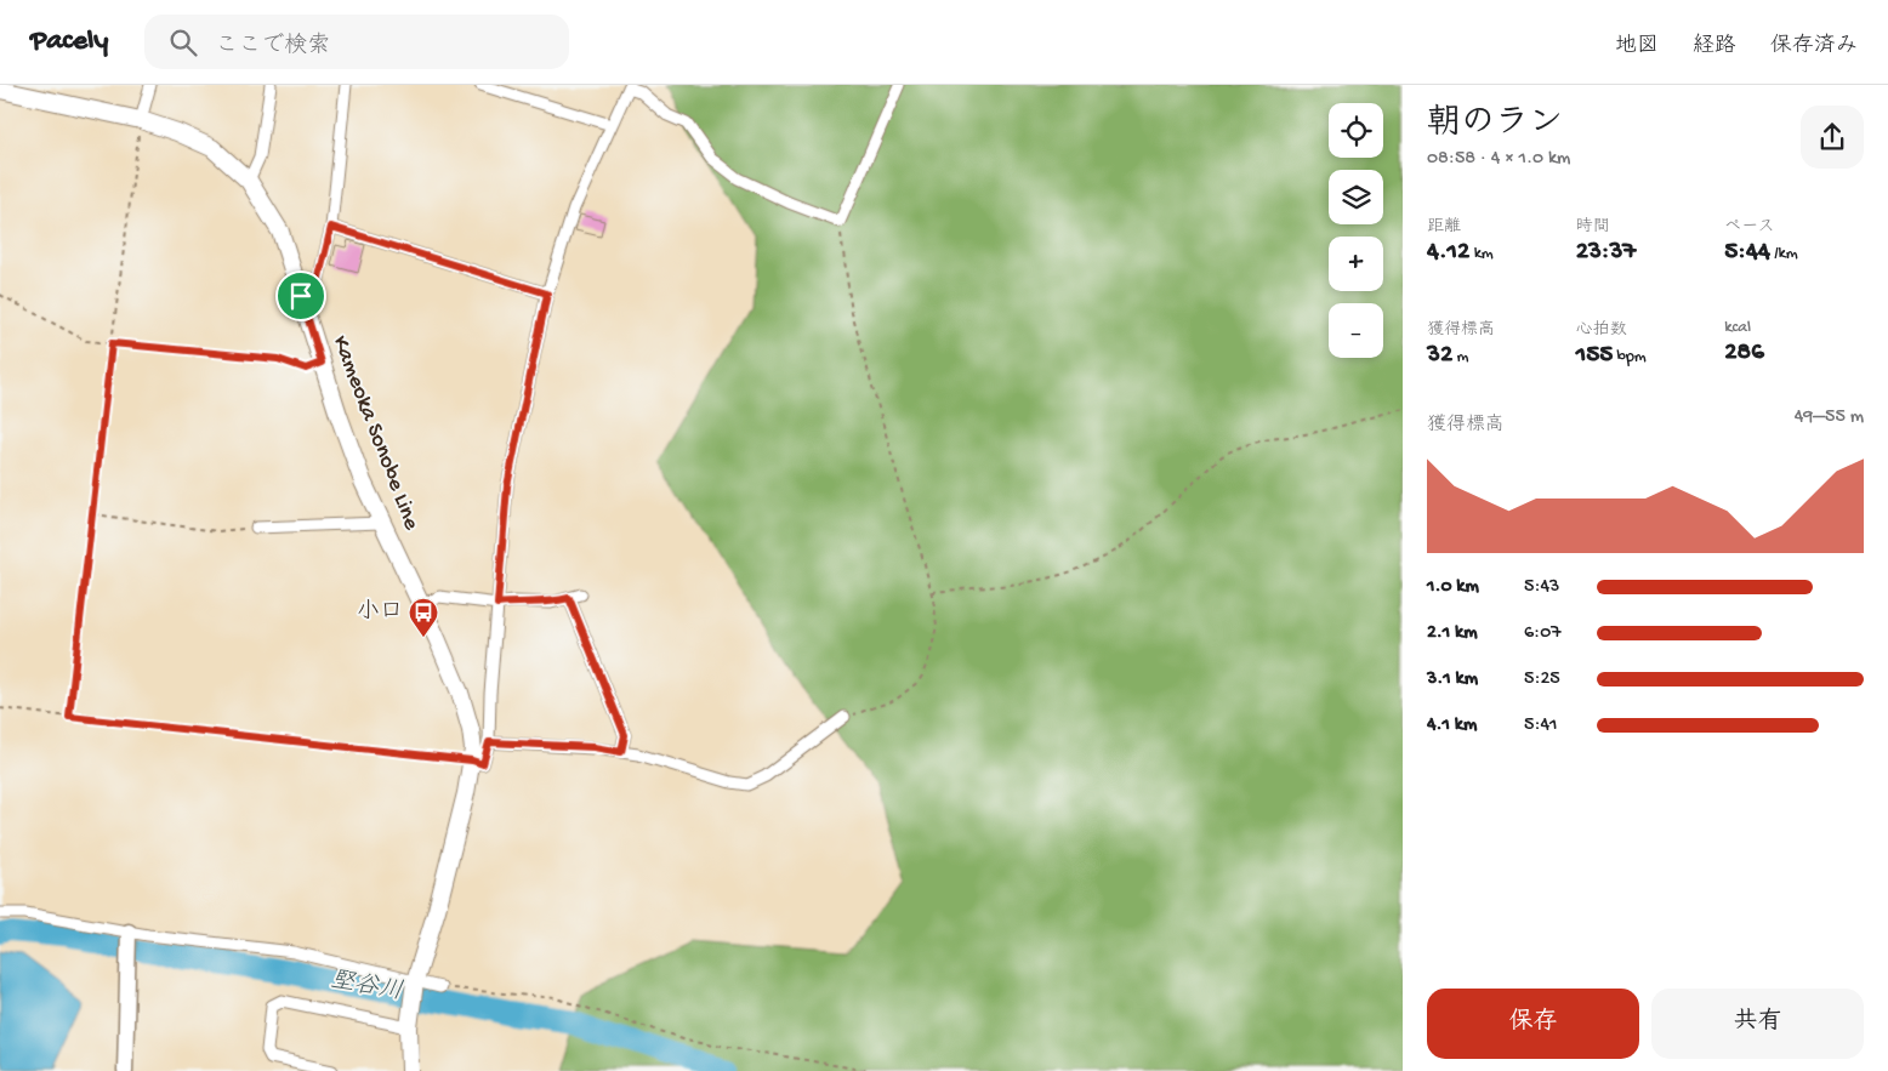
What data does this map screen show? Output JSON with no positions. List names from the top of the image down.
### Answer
{
  "streets": {
    "main road": ["Kameoka Sonobe Line"]
  },
  "water": ["堅谷川"],
  "places": {
    "bus stop": ["小口"]
  },
  "page": {
    "header": "Pacely",
    "search": "ここで検索",
    "nav": ["地図", "経路", "保存済み"],
    "heading": ["朝のラン", "08:58 · 4 × 1.0 km"],
    "map_buttons": ["+", "−"],
    "stats": [
      ["距離", "4.12 km"],
      ["時間", "23:37"],
      ["ペース", "5:44 /km"],
      ["獲得標高", "32 m"],
      ["心拍数", "155 bpm"],
      ["kcal", "286"]
    ],
    "chart": ["獲得標高", "49–55 m"],
    "list": [
      {
        "name": "1.0 km",
        "note": "5:43"
      },
      {
        "name": "2.1 km",
        "note": "6:07"
      },
      {
        "name": "3.1 km",
        "note": "5:25"
      },
      {
        "name": "4.1 km",
        "note": "5:41"
      }
    ],
    "buttons": ["保存", "共有"]
  }
}
